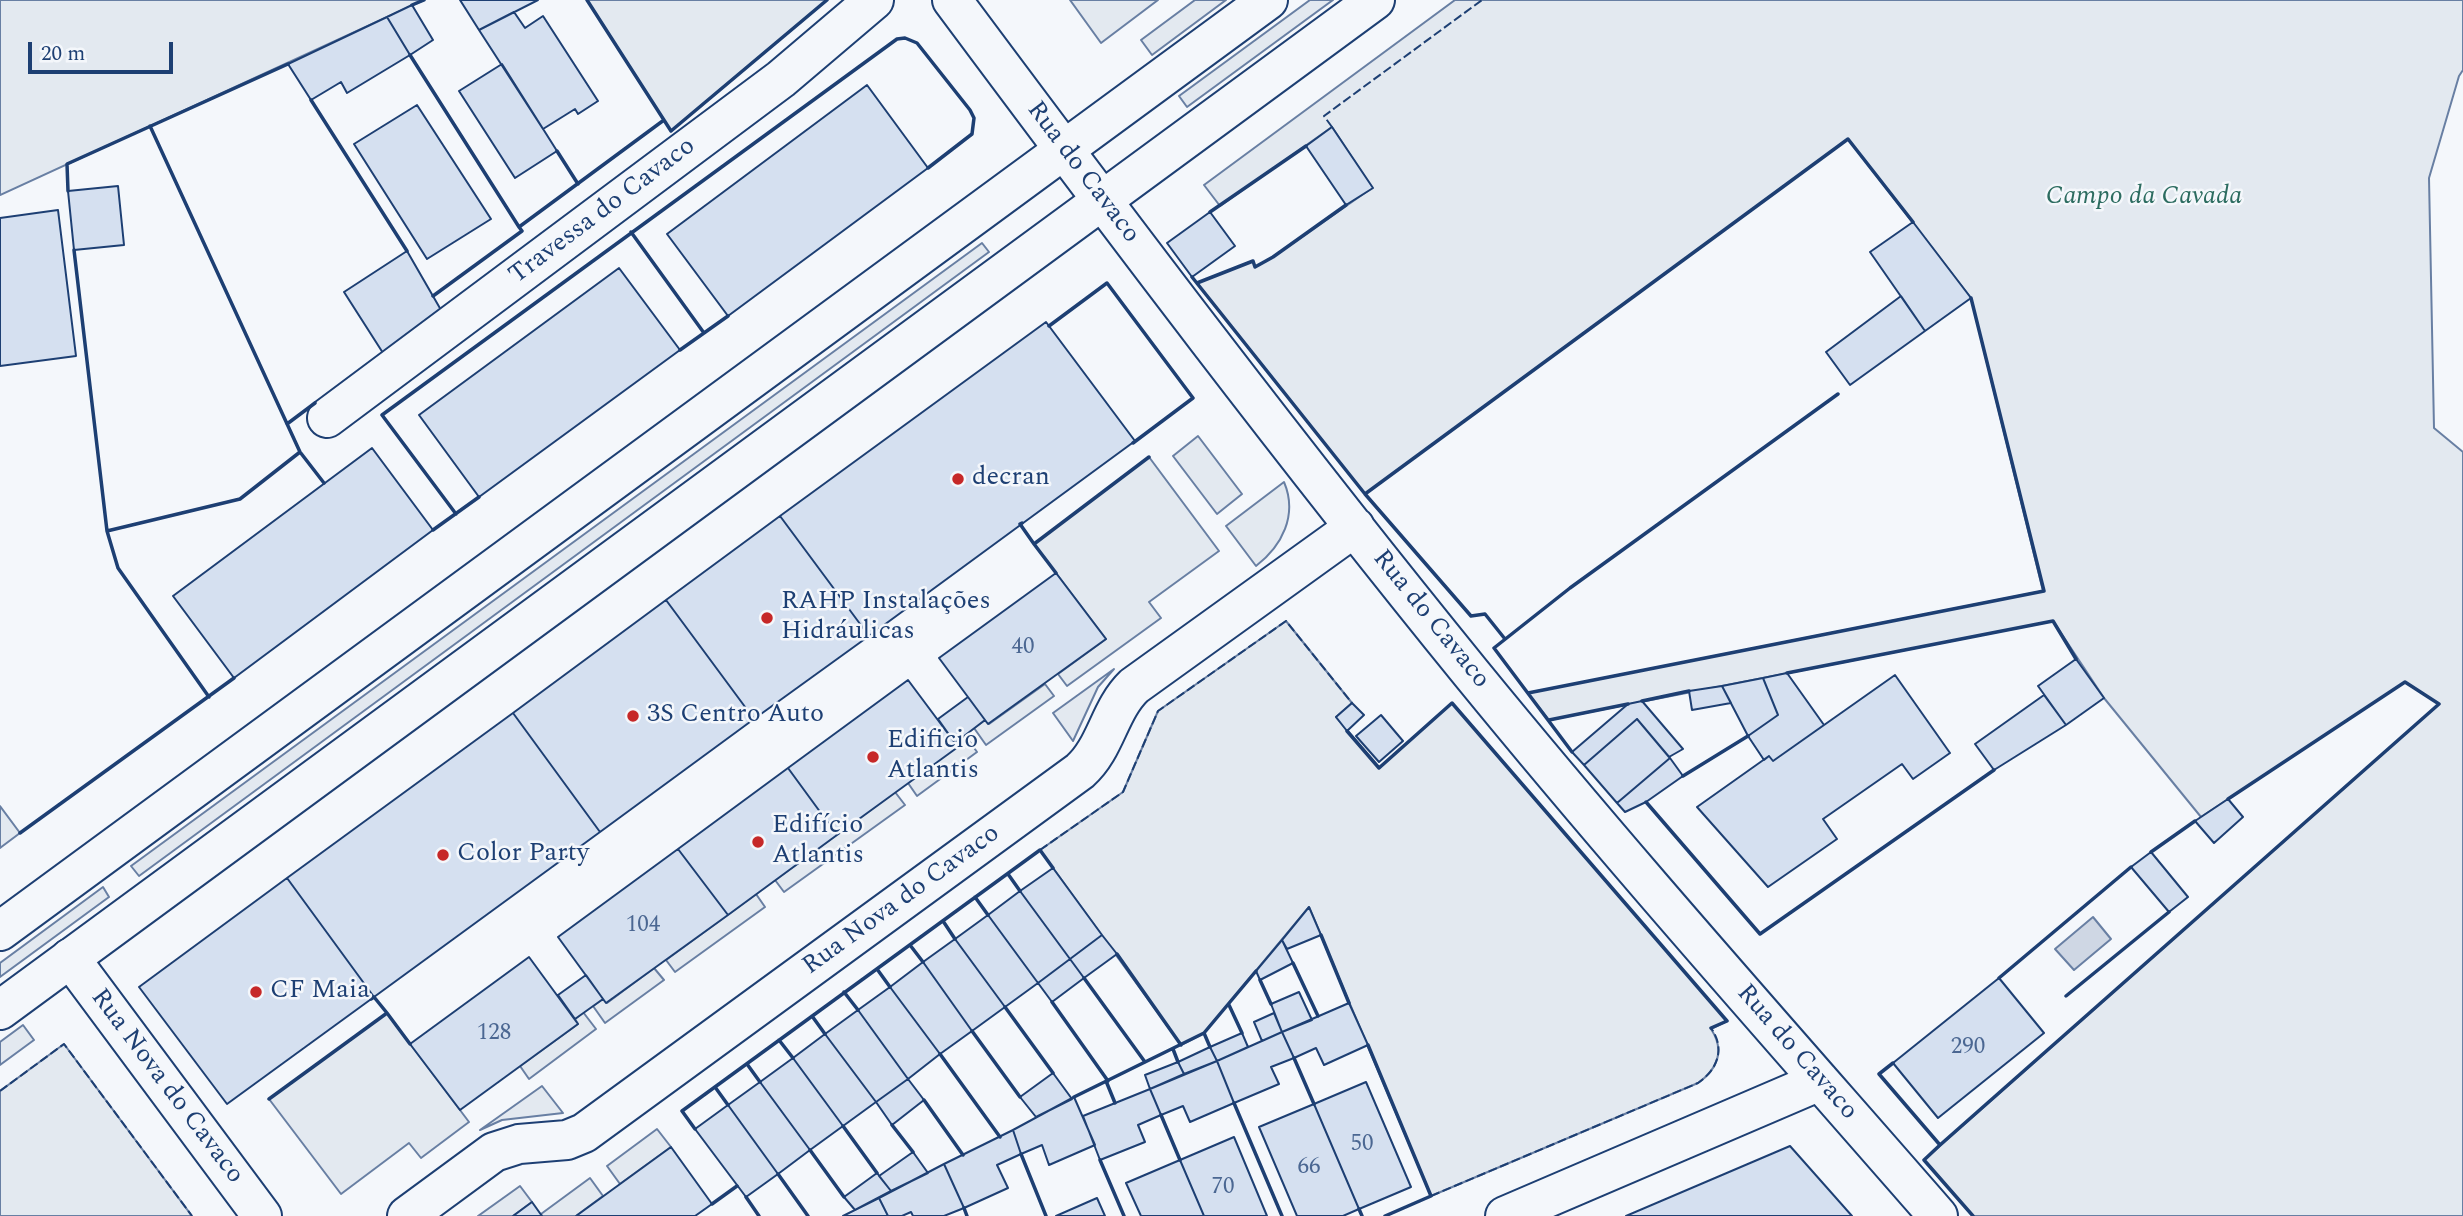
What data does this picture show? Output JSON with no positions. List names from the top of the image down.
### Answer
{
  "streets": {
    "street": ["Rua do Cavaco", "Travessa do Cavaco", "Rua Nova do Cavaco"]
  },
  "crossings": [
    ["Rua do Cavaco", "Rua Nova do Cavaco"]
  ],
  "parks": ["Campo da Cavada"],
  "places": [
    "decran",
    "RAHP Instalações Hidráulicas",
    "3S Centro Auto",
    "Edificio Atlantis",
    "Edifício Atlantis",
    "Color Party",
    "CF Maia"
  ],
  "house_numbers": [
    "40",
    "104",
    "128",
    "290",
    "50",
    "66",
    "70"
  ],
  "scale_bar": "20 m"
}
